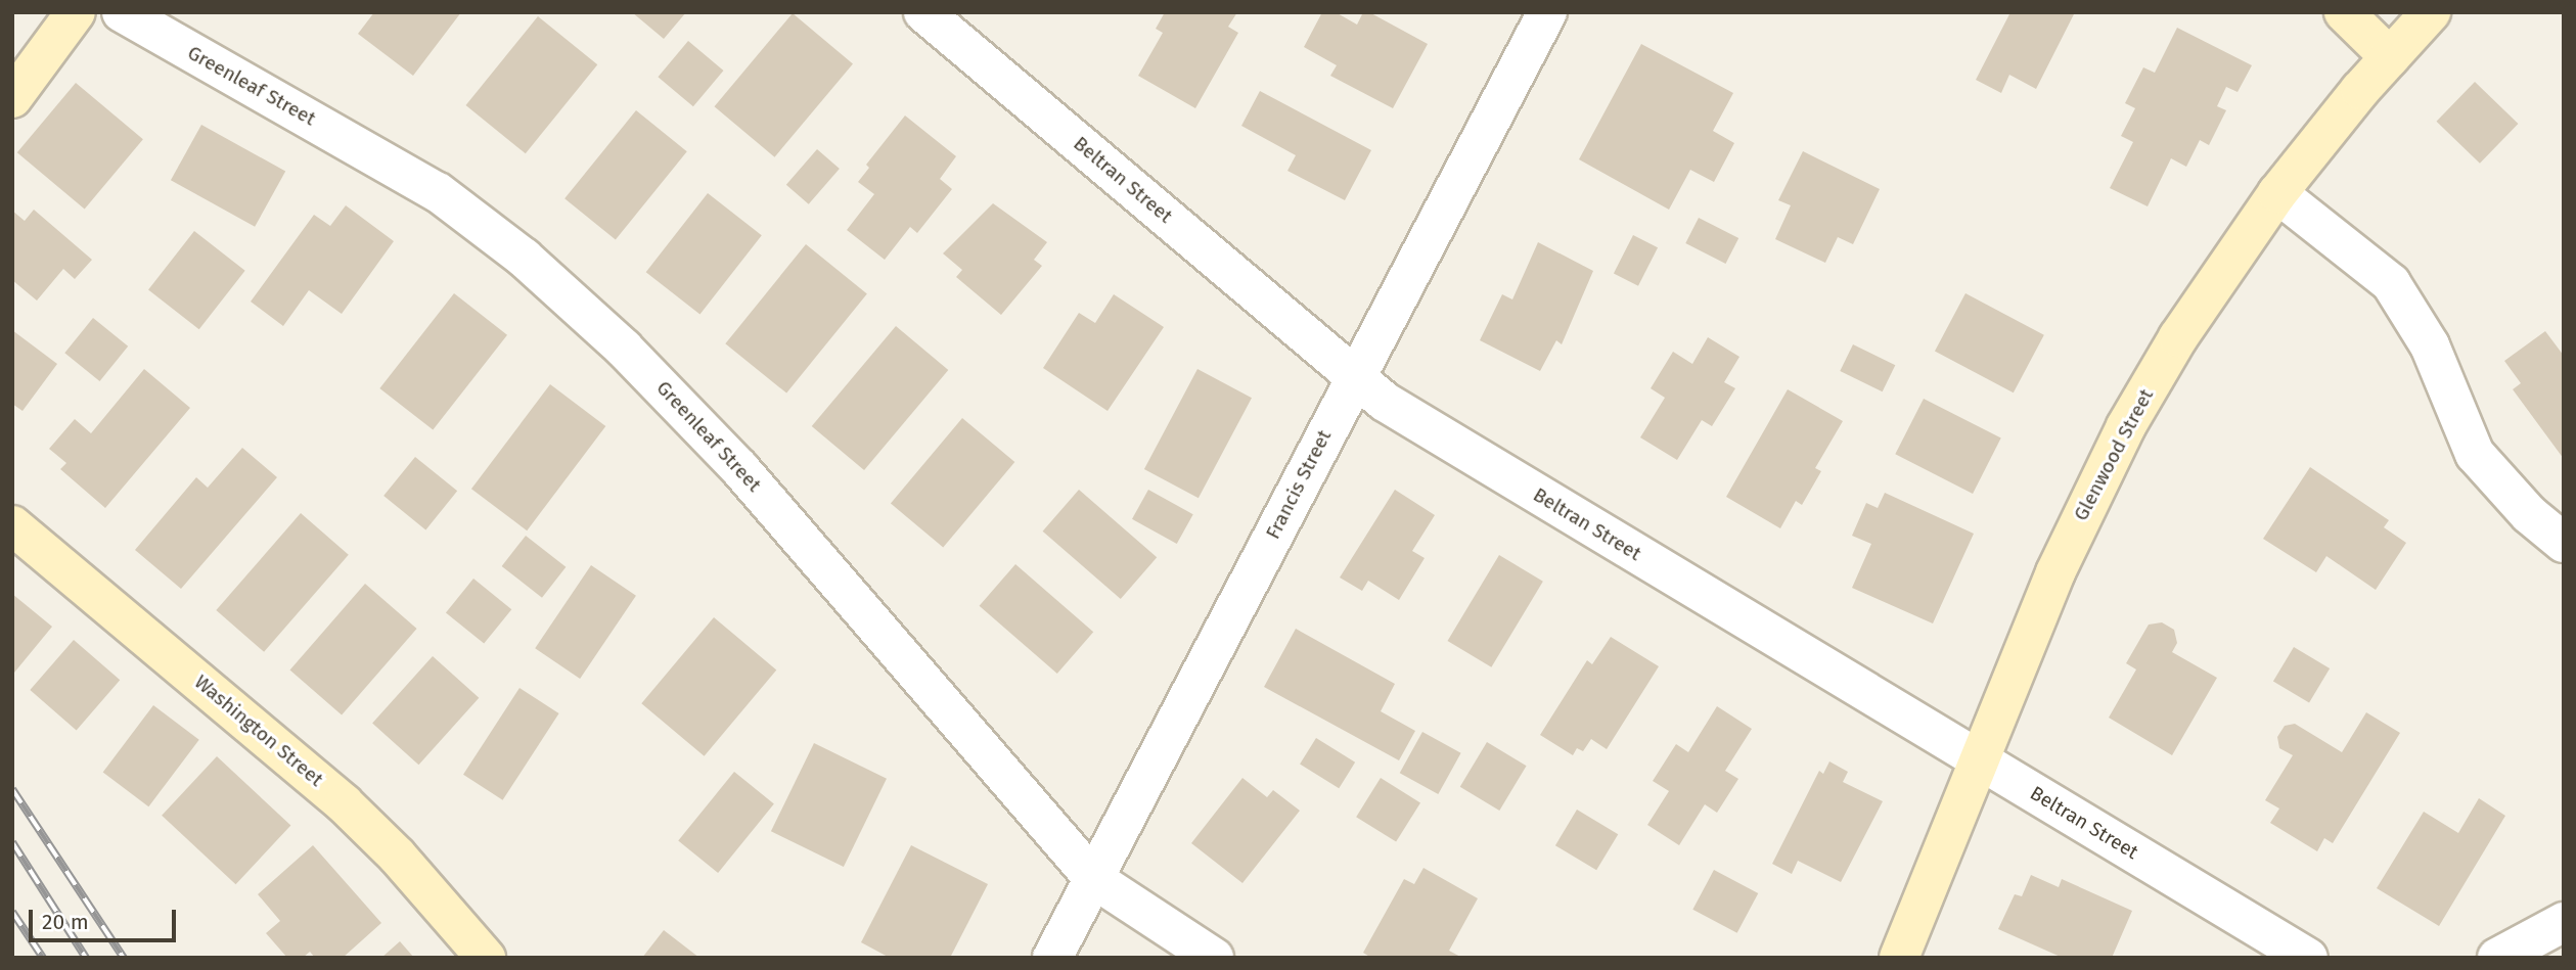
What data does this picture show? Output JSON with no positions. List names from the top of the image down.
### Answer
{
  "streets": {
    "street": [
      "Greenleaf Street",
      "Beltran Street",
      "Glenwood Street",
      "Francis Street",
      "Washington Street"
    ]
  },
  "crossings": [
    ["Greenleaf Street", "Francis Street"],
    ["Beltran Street", "Glenwood Street"],
    ["Beltran Street", "Francis Street"]
  ],
  "scale_bar": "20 m"
}
